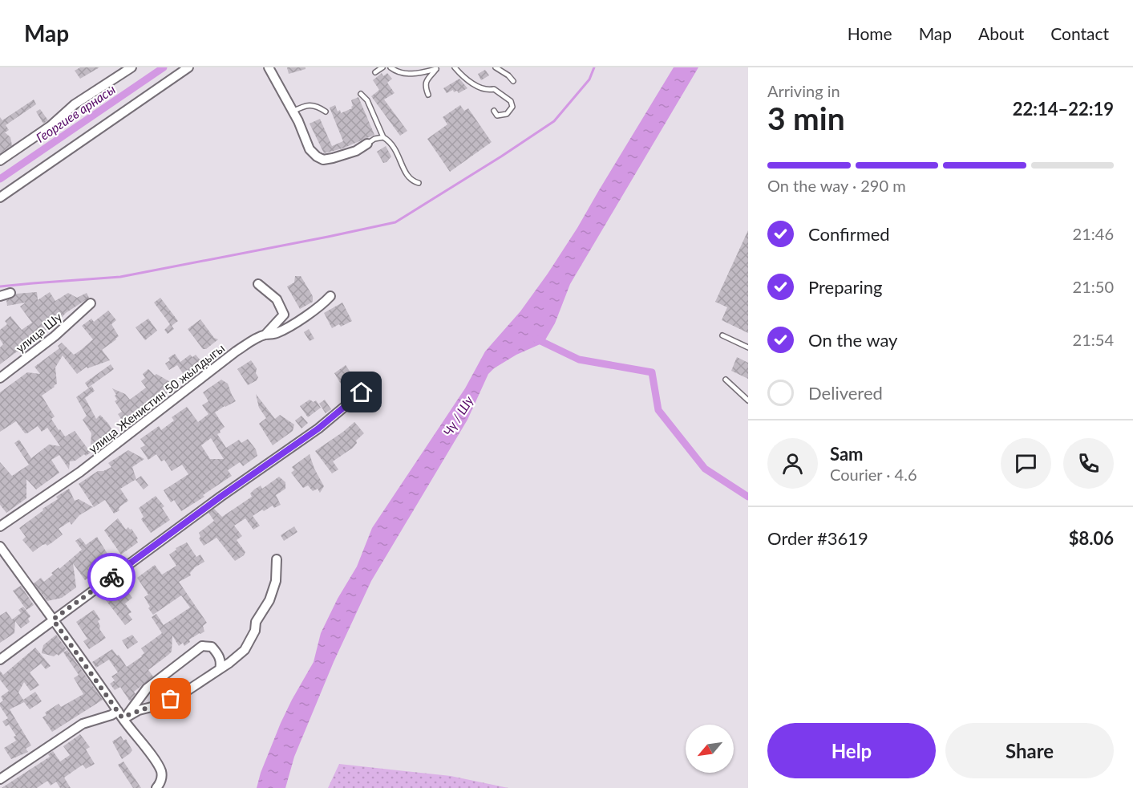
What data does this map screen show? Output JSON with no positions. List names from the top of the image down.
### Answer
{
  "streets": {
    "street": ["улица Шу", "улица Женистин 50 жылдыгы"]
  },
  "water": ["Георгиев арнасы", "Чү / Шу"],
  "north": "bottom left",
  "page": {
    "header": "Map",
    "nav": [
      "Home",
      "Map",
      "About",
      "Contact"
    ],
    "heading": ["3 min", "Arriving in", "22:14–22:19"],
    "panel": [
      "Sam",
      "Courier · 4.6",
      "Order #3619",
      "$8.06"
    ],
    "bar": "On the way · 290 m",
    "list": [
      ["Confirmed", "21:46"],
      ["Preparing", "21:50"],
      ["On the way", "21:54"],
      "Delivered"
    ],
    "buttons": ["Help", "Share"]
  }
}
